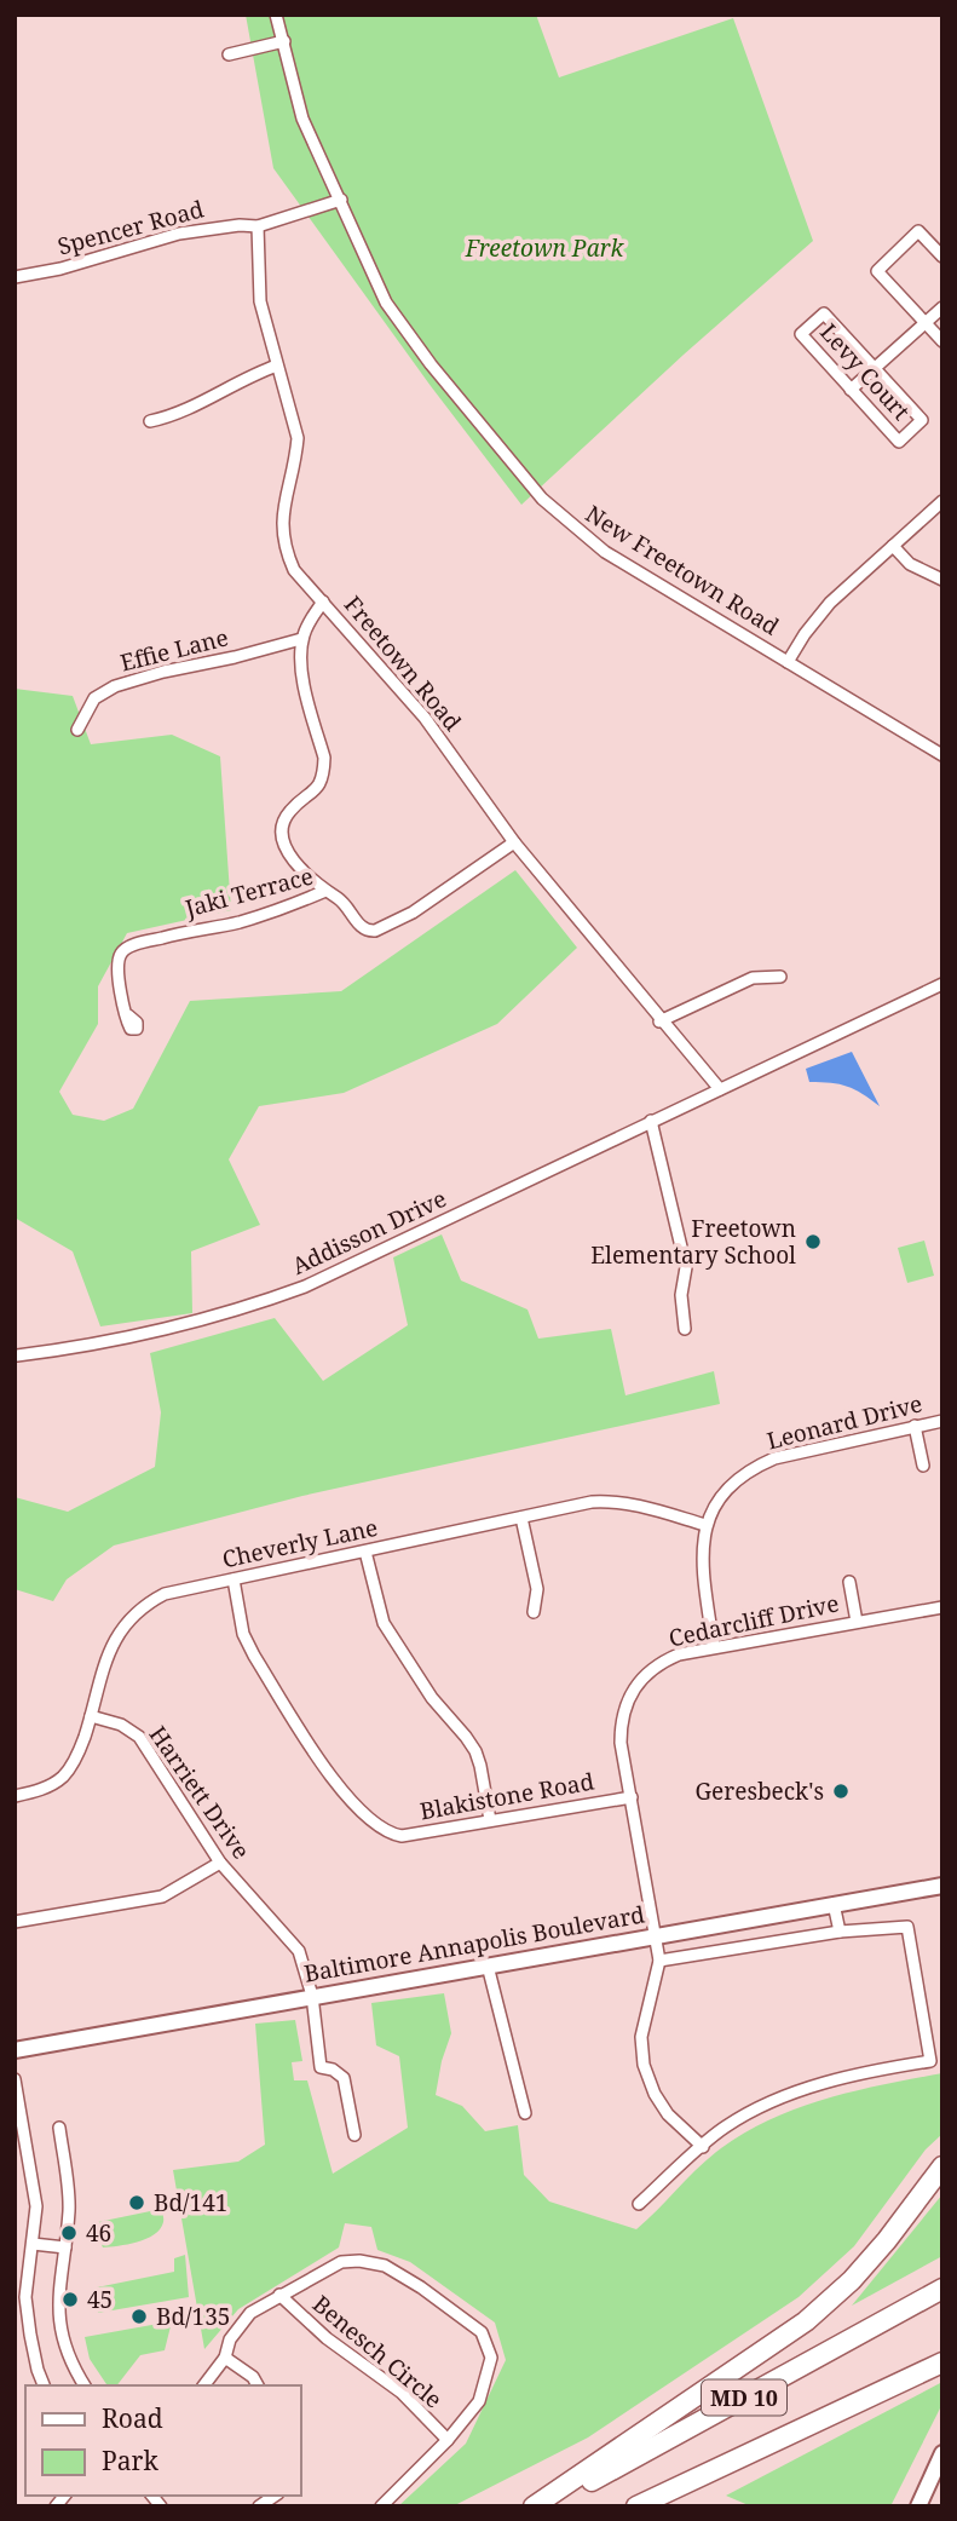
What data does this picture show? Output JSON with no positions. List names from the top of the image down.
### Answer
{
  "streets": {
    "highway": ["MD 10"],
    "main road": ["Baltimore Annapolis Boulevard"],
    "street": [
      "Spencer Road",
      "Levy Court",
      "New Freetown Road",
      "Effie Lane",
      "Freetown Road",
      "Jaki Terrace",
      "Addisson Drive",
      "Leonard Drive",
      "Cheverly Lane",
      "Cedarcliff Drive",
      "Harriett Drive",
      "Blakistone Road",
      "Benesch Circle"
    ]
  },
  "crossings": [
    ["Spencer Road", "Freetown Road"],
    ["Freetown Road", "Jaki Terrace"],
    ["Freetown Road", "Addisson Drive"],
    ["Leonard Drive", "Cheverly Lane"],
    ["Leonard Drive", "Cedarcliff Drive"],
    ["Cheverly Lane", "Harriett Drive"],
    ["Cheverly Lane", "Blakistone Road"],
    ["Cedarcliff Drive", "Blakistone Road"],
    ["Cedarcliff Drive", "Baltimore Annapolis Boulevard"],
    ["Harriett Drive", "Baltimore Annapolis Boulevard"]
  ],
  "parks": ["Freetown Park"],
  "places": [
    "Freetown Elementary School",
    "Geresbeck's",
    "Bd/141",
    "46",
    "45",
    "Bd/135"
  ],
  "legend": ["Road", "Park"]
}
